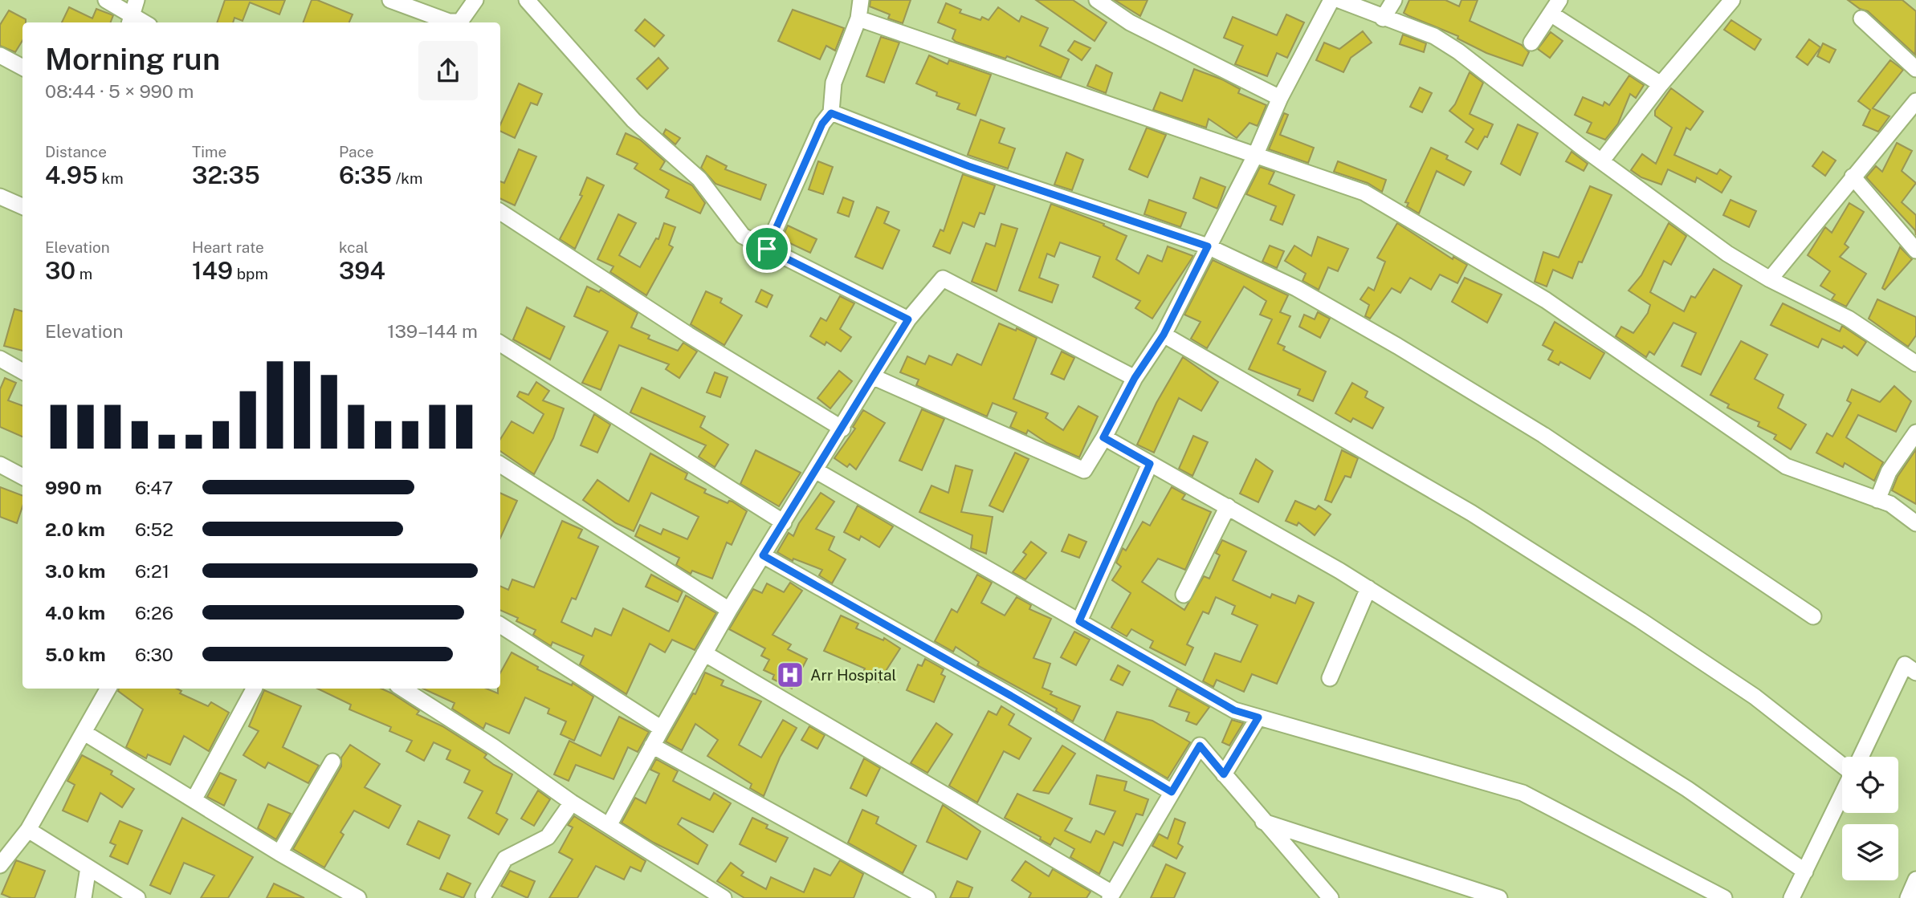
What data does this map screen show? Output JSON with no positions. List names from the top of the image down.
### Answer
{
  "places": {
    "hospital": ["Arr Hospital"]
  },
  "page": {
    "heading": ["Morning run", "08:44 · 5 × 990 m"],
    "stats": [
      ["Distance", "4.95 km"],
      ["Time", "32:35"],
      ["Pace", "6:35 /km"],
      ["Elevation", "30 m"],
      ["Heart rate", "149 bpm"],
      ["kcal", "394"]
    ],
    "chart": ["Elevation", "139–144 m"],
    "list": [
      {
        "name": "990 m",
        "note": "6:47"
      },
      {
        "name": "2.0 km",
        "note": "6:52"
      },
      {
        "name": "3.0 km",
        "note": "6:21"
      },
      {
        "name": "4.0 km",
        "note": "6:26"
      },
      {
        "name": "5.0 km",
        "note": "6:30"
      }
    ]
  }
}
